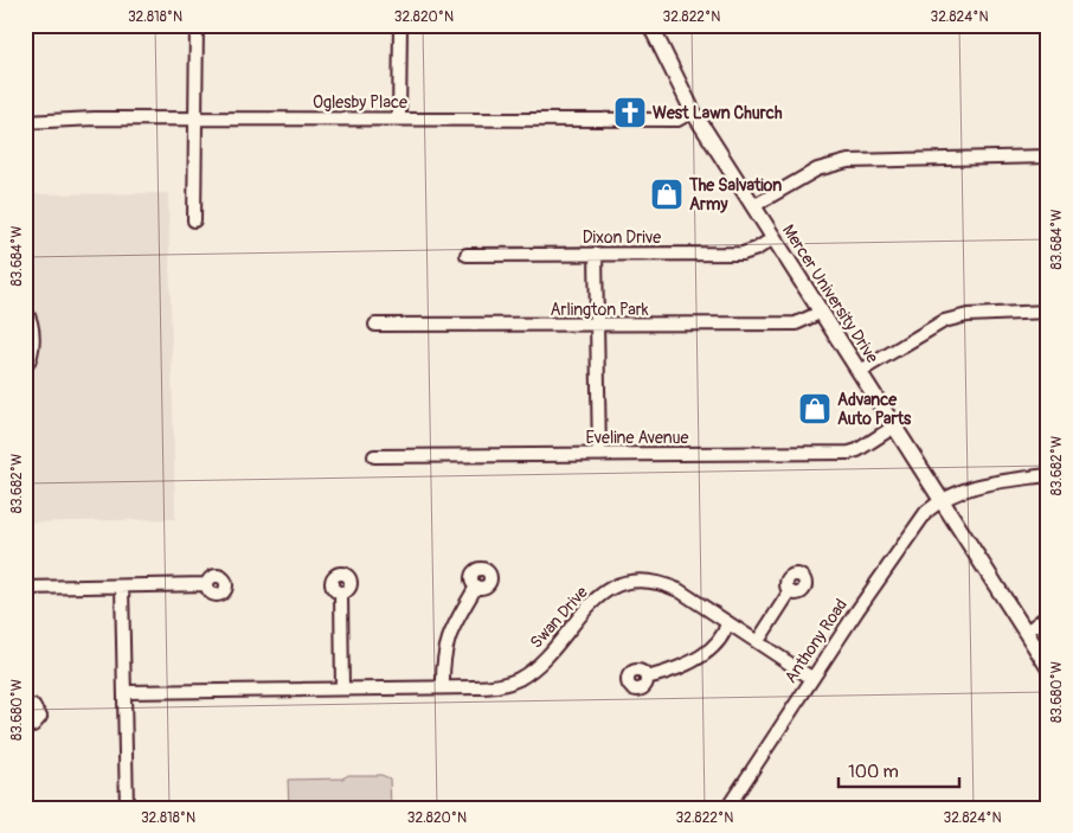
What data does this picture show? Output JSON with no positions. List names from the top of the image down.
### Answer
{
  "streets": {
    "main road": ["Mercer University Drive"],
    "street": [
      "Oglesby Place",
      "Dixon Drive",
      "Arlington Park",
      "Eveline Avenue",
      "Swan Drive",
      "Anthony Road"
    ]
  },
  "crossings": [
    ["Oglesby Place", "Mercer University Drive"],
    ["Dixon Drive", "Mercer University Drive"],
    ["Mercer University Drive", "Arlington Park"],
    ["Mercer University Drive", "Eveline Avenue"],
    ["Mercer University Drive", "Anthony Road"],
    ["Swan Drive", "Anthony Road"]
  ],
  "places": {
    "church": ["West Lawn Church"],
    "shop": ["The Salvation Army", "Advance Auto Parts"]
  },
  "scale_bar": "100 m",
  "coordinates": [
    "32.818°N",
    "32.820°N",
    "32.822°N",
    "32.824°N",
    "83.684°W",
    "83.682°W",
    "83.680°W"
  ]
}
